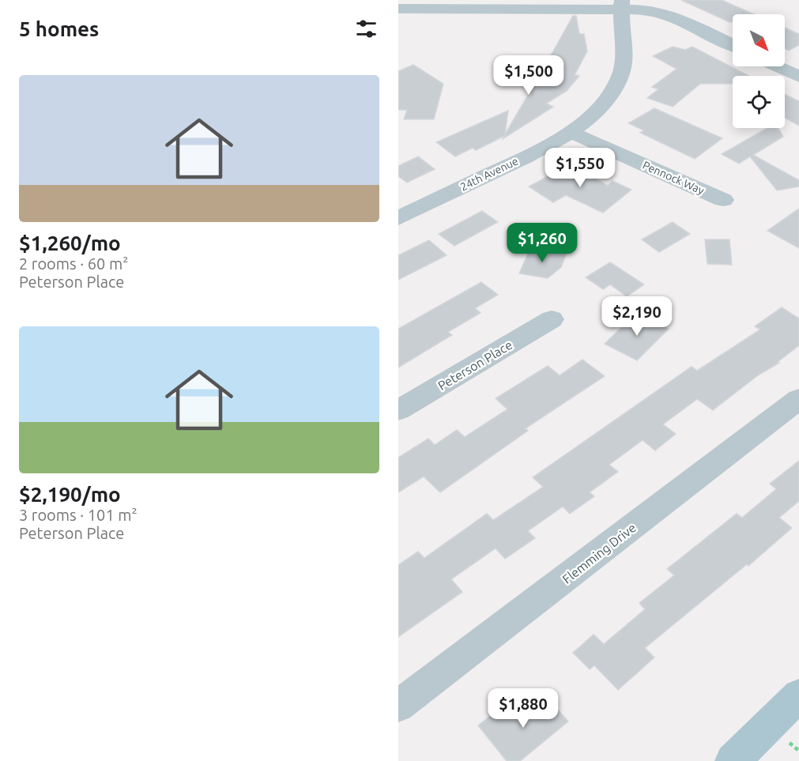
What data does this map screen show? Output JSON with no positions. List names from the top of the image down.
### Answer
{
  "streets": {
    "street": [
      "24th Avenue",
      "Pennock Way",
      "Peterson Place",
      "Flemming Drive"
    ]
  },
  "crossings": [
    ["24th Avenue", "Pennock Way"]
  ],
  "north": "bottom right",
  "page": {
    "heading": "5 homes",
    "price": [
      "$1,500",
      "$1,550",
      "$1,260",
      "$2,190",
      "$1,880"
    ],
    "list": [
      {
        "name": "$1,260/mo",
        "note": "2 rooms · 60 m² · Peterson Place"
      },
      {
        "name": "$2,190/mo",
        "note": "3 rooms · 101 m² · Peterson Place"
      }
    ]
  }
}
